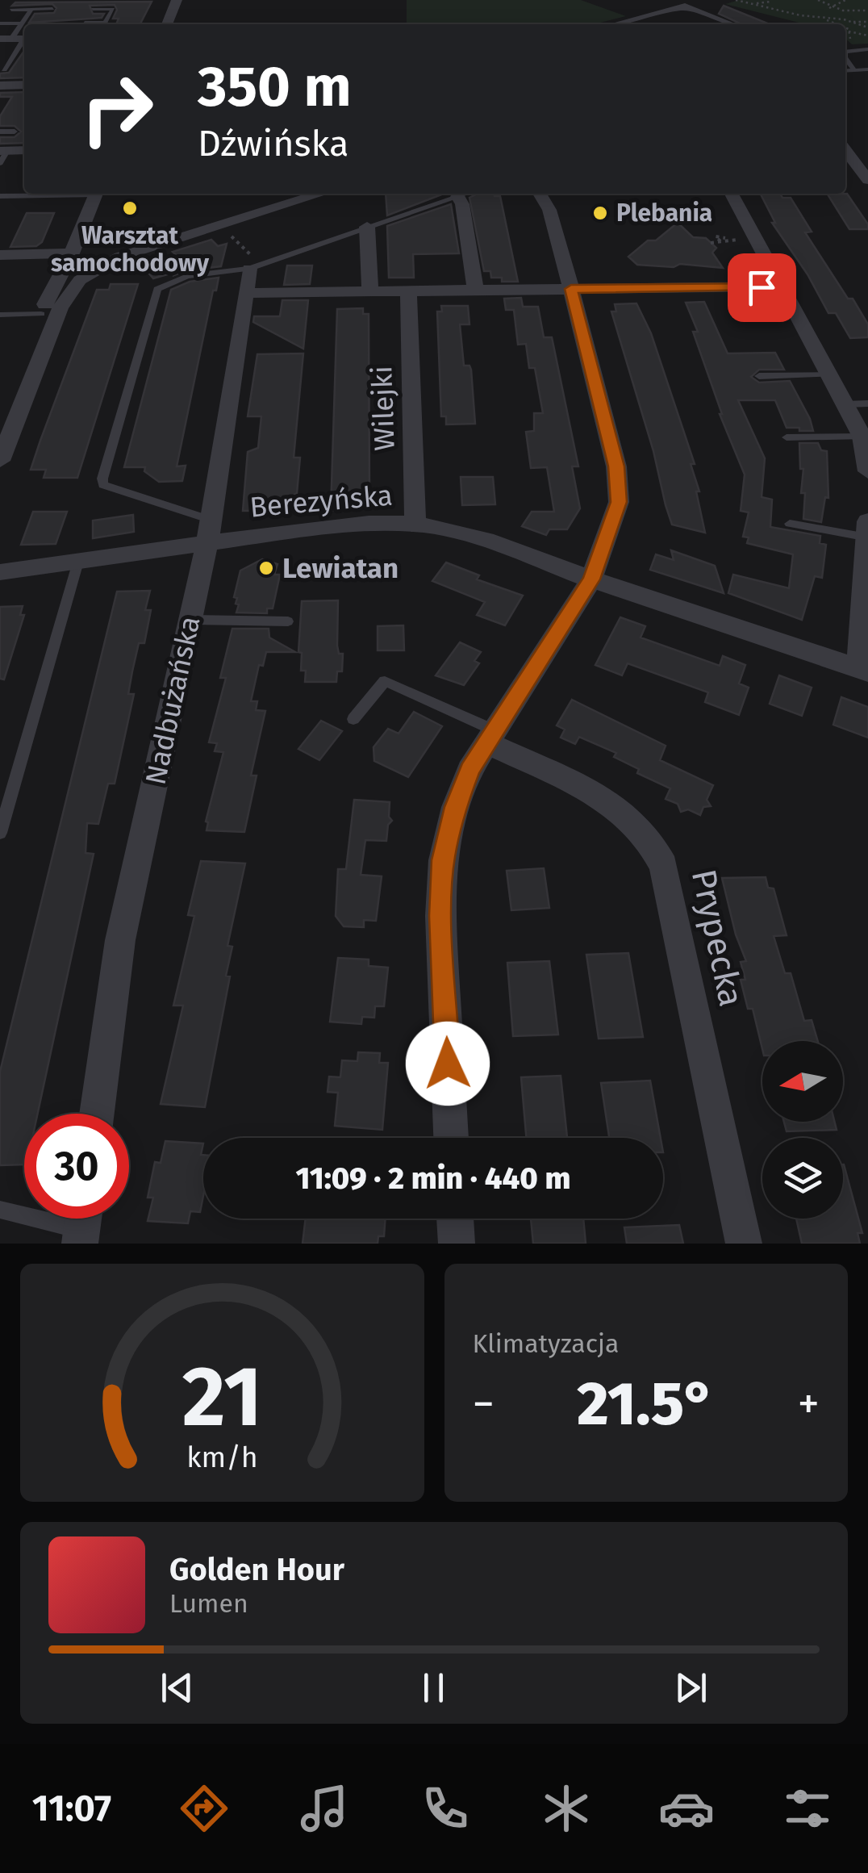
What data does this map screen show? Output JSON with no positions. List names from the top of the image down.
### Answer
{
  "streets": {
    "street": [
      "Wilejki",
      "Berezyńska",
      "Nadbużańska",
      "Prypecka"
    ]
  },
  "crossings": [
    ["Wilejki", "Berezyńska"],
    ["Berezyńska", "Nadbużańska"]
  ],
  "places": ["Warsztat samochodowy", "Plebania", "Lewiatan"],
  "north": "left",
  "page": {
    "turn": ["350 m", "Dźwińska"],
    "limit": "30",
    "trip": "11:09 · 2 min · 440 m",
    "tile": "Klimatyzacja",
    "heat": ["−", "21.5°", "+"],
    "song": ["Golden Hour", "Lumen"],
    "tabs": "11:07",
    "gauge": ["21", "km/h"]
  }
}
